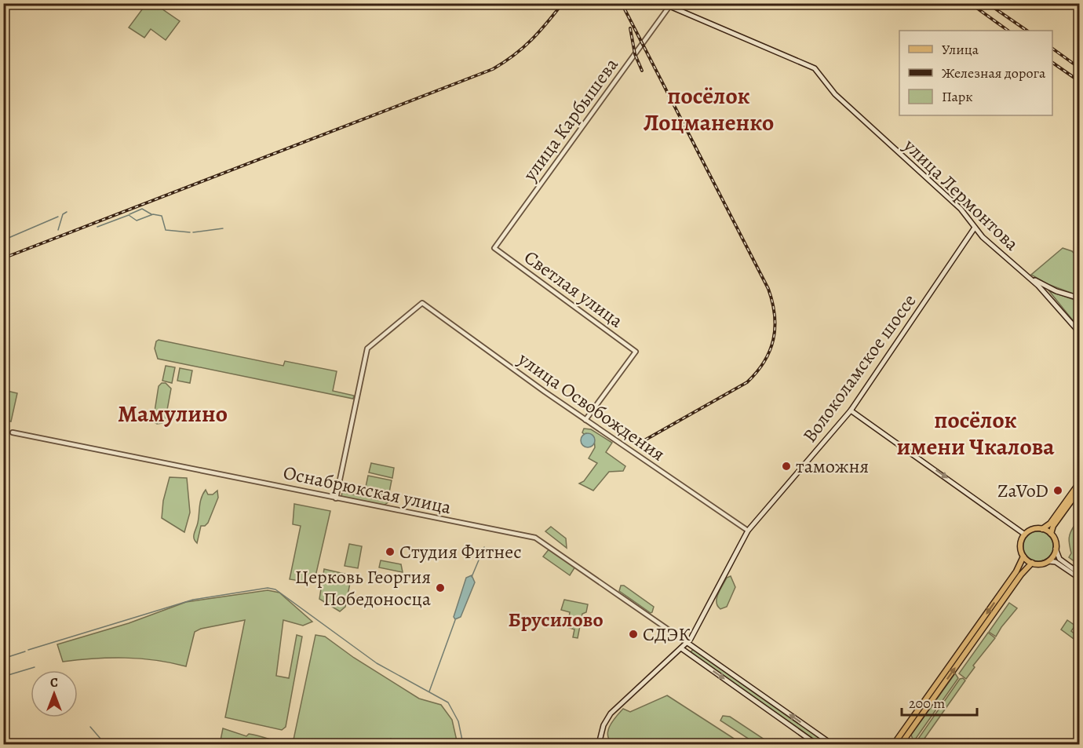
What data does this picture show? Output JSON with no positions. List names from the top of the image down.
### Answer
{
  "streets": {
    "main road": ["улица Лермонтова", "Волоколамское шоссе"],
    "street": [
      "улица Карбышева",
      "Светлая улица",
      "улица Освобождения",
      "Оснабрюкская улица"
    ]
  },
  "crossings": [
    ["улица Карбышева", "улица Лермонтова"],
    ["улица Карбышева", "Светлая улица"],
    ["улица Лермонтова", "Волоколамское шоссе"],
    ["Светлая улица", "улица Освобождения"],
    ["Волоколамское шоссе", "улица Освобождения"],
    ["Волоколамское шоссе", "Оснабрюкская улица"],
    ["улица Освобождения", "Оснабрюкская улица"]
  ],
  "districts": [
    "посёлок Лоцманенко",
    "Мамулино",
    "посёлок имени Чкалова",
    "Брусилово"
  ],
  "places": [
    "таможня",
    "ZaVoD",
    "Студия Фитнес",
    "Церковь Георгия Победоносца",
    "СДЭК"
  ],
  "legend": ["Улица", "Железная дорога", "Парк"],
  "scale_bar": "200 m",
  "north": "top"
}
